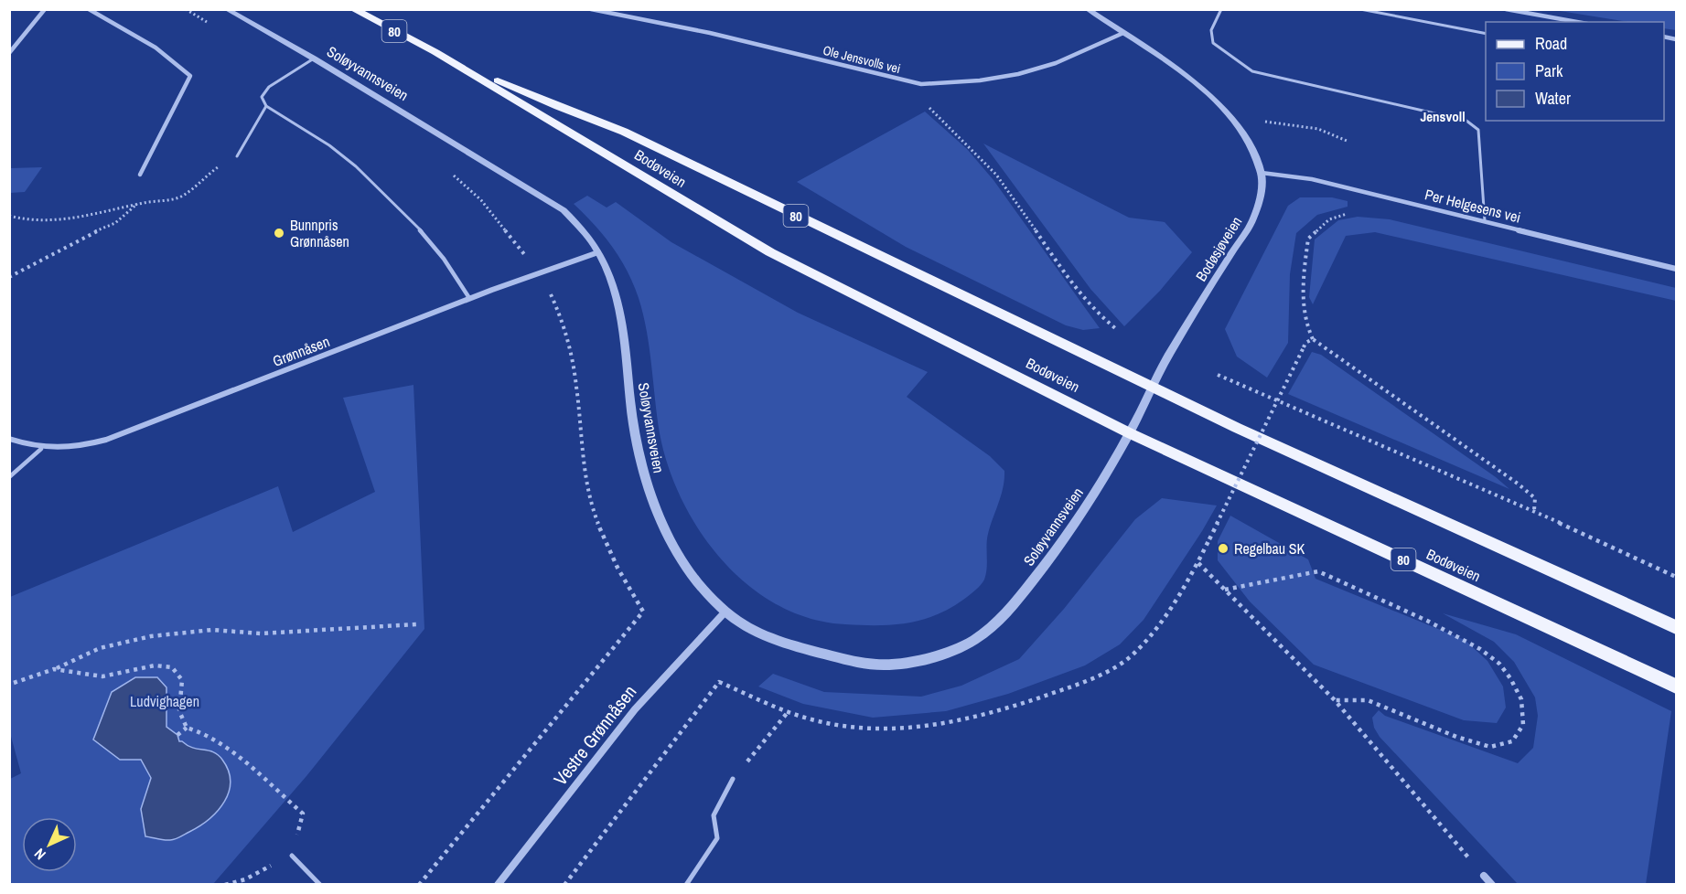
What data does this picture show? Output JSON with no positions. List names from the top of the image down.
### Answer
{
  "streets": {
    "main road": ["80", "Bodøveien"],
    "street": [
      "Ole Jensvolls vei",
      "Soløyvannsveien",
      "Per Helgesens vei",
      "Bodøsjøveien",
      "Grønnåsen",
      "Vestre Grønnåsen"
    ]
  },
  "crossings": [
    ["Ole Jensvolls vei", "Bodøsjøveien"],
    ["Soløyvannsveien", "Bodøveien"],
    ["Soløyvannsveien", "Bodøsjøveien"],
    ["Soløyvannsveien", "Grønnåsen"],
    ["Soløyvannsveien", "Vestre Grønnåsen"],
    ["Bodøveien", "Bodøsjøveien"],
    ["Per Helgesens vei", "Bodøsjøveien"]
  ],
  "districts": ["Jensvoll"],
  "parks": ["Ludvighagen"],
  "places": ["Bunnpris Grønnåsen", "Regelbau SK"],
  "legend": ["Road", "Park", "Water"],
  "north": "bottom left"
}
